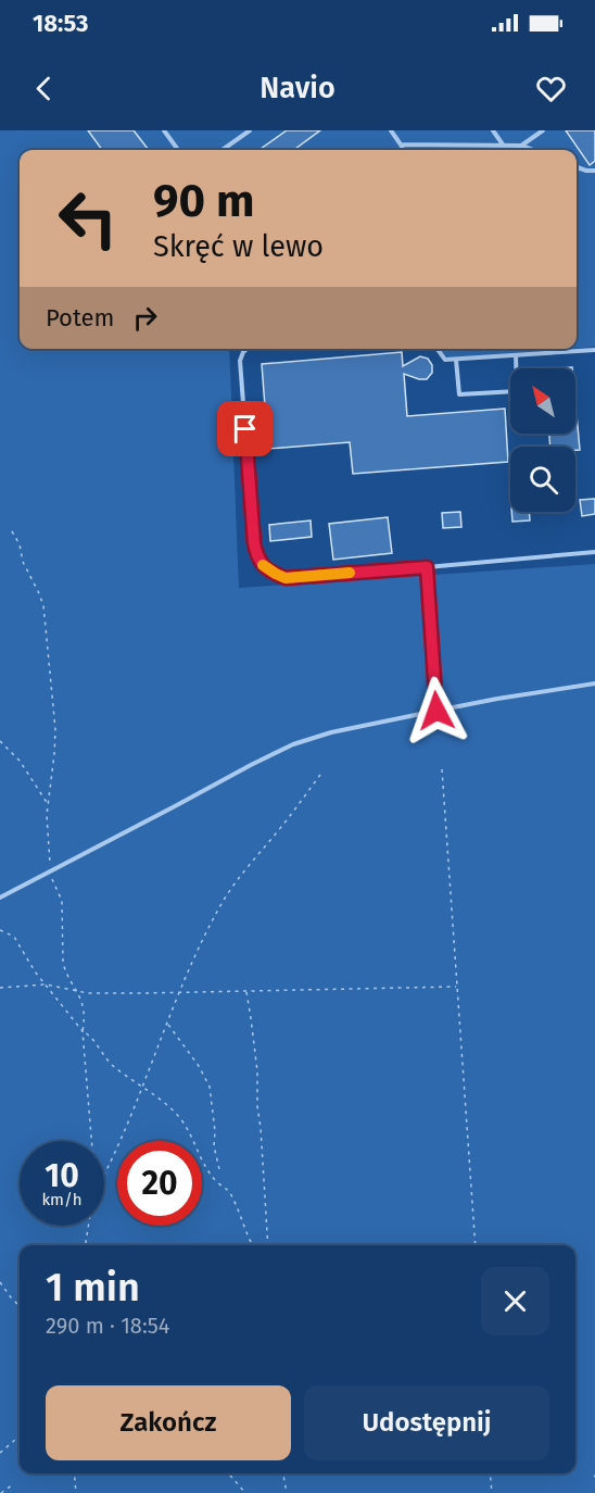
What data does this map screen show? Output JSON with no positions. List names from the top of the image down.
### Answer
{
  "north": "top left",
  "page": {
    "status": "18:53",
    "header": "Navio",
    "turn": ["90 m", "Skręć w lewo"],
    "then": "Potem",
    "speed": "10 km/h",
    "limit": "20",
    "heading": ["1 min", "290 m · 18:54"],
    "buttons": ["Zakończ", "Udostępnij"]
  }
}
